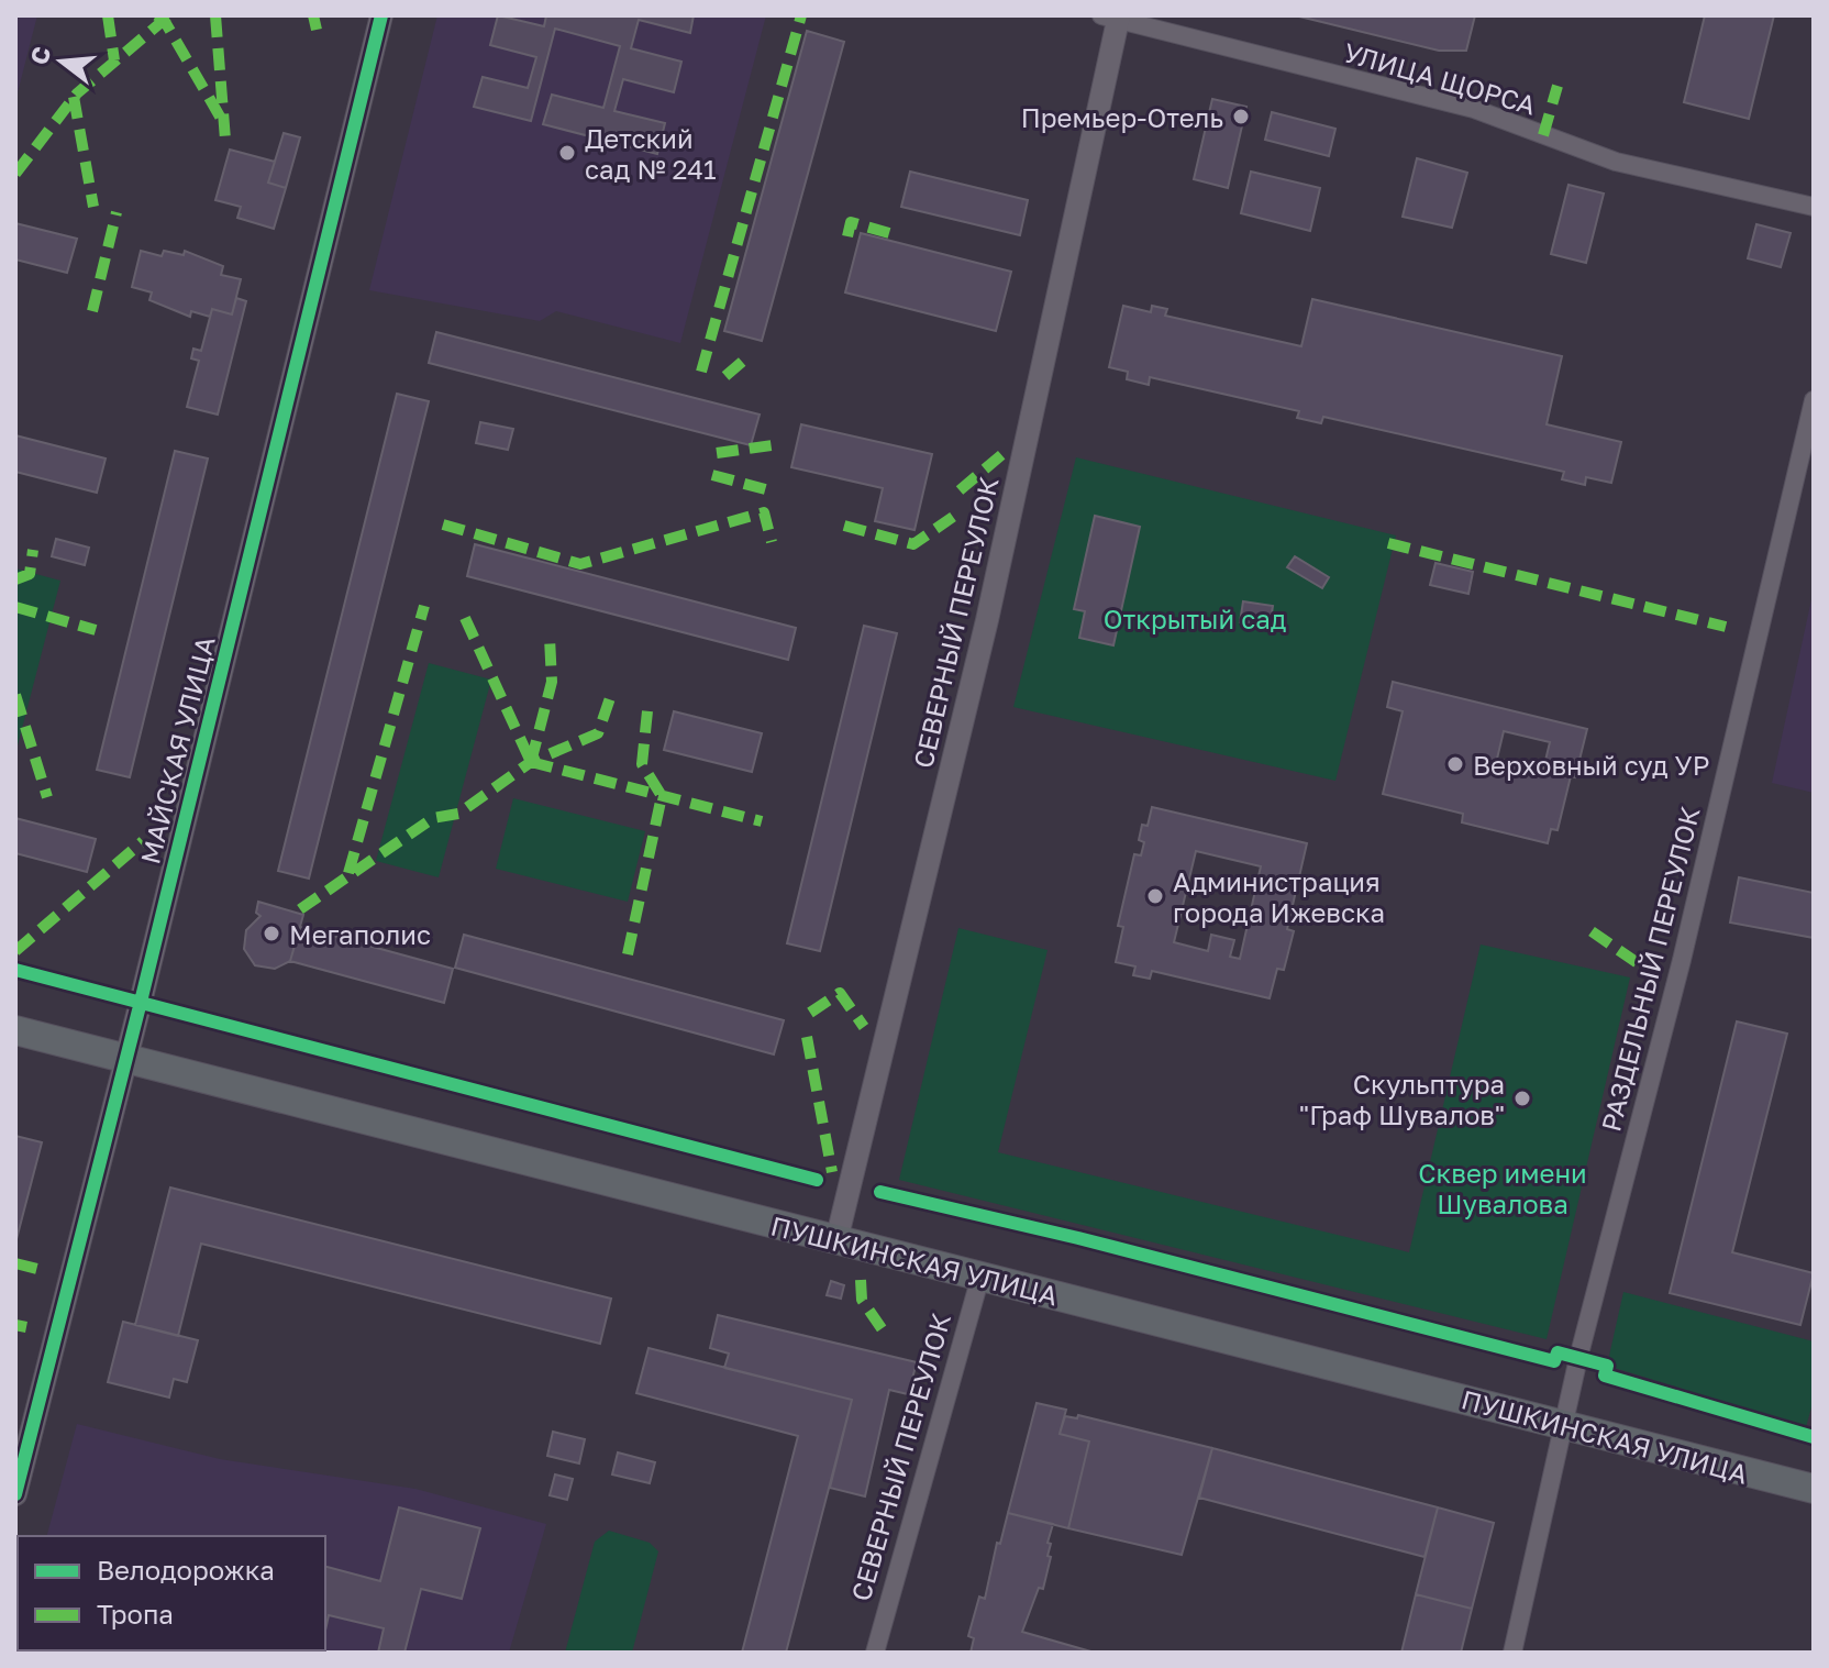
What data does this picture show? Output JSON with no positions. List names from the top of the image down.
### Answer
{
  "streets": {
    "main road": ["ПУШКИНСКАЯ УЛИЦА"],
    "street": [
      "УЛИЦА ЩОРСА",
      "СЕВЕРНЫЙ ПЕРЕУЛОК",
      "МАЙСКАЯ УЛИЦА",
      "РАЗДЕЛЬНЫЙ ПЕРЕУЛОК"
    ]
  },
  "crossings": [
    ["УЛИЦА ЩОРСА", "СЕВЕРНЫЙ ПЕРЕУЛОК"],
    ["СЕВЕРНЫЙ ПЕРЕУЛОК", "ПУШКИНСКАЯ УЛИЦА"],
    ["МАЙСКАЯ УЛИЦА", "ПУШКИНСКАЯ УЛИЦА"],
    ["РАЗДЕЛЬНЫЙ ПЕРЕУЛОК", "ПУШКИНСКАЯ УЛИЦА"]
  ],
  "parks": ["Открытый сад", "Сквер имени Шувалова"],
  "places": [
    "Премьер-Отель",
    "Детский сад № 241",
    "Верховный суд УР",
    "Администрация города Ижевска",
    "Мегаполис",
    "Скульптура \"Граф Шувалов\""
  ],
  "legend": ["Велодорожка", "Тропа"],
  "north": "left"
}
